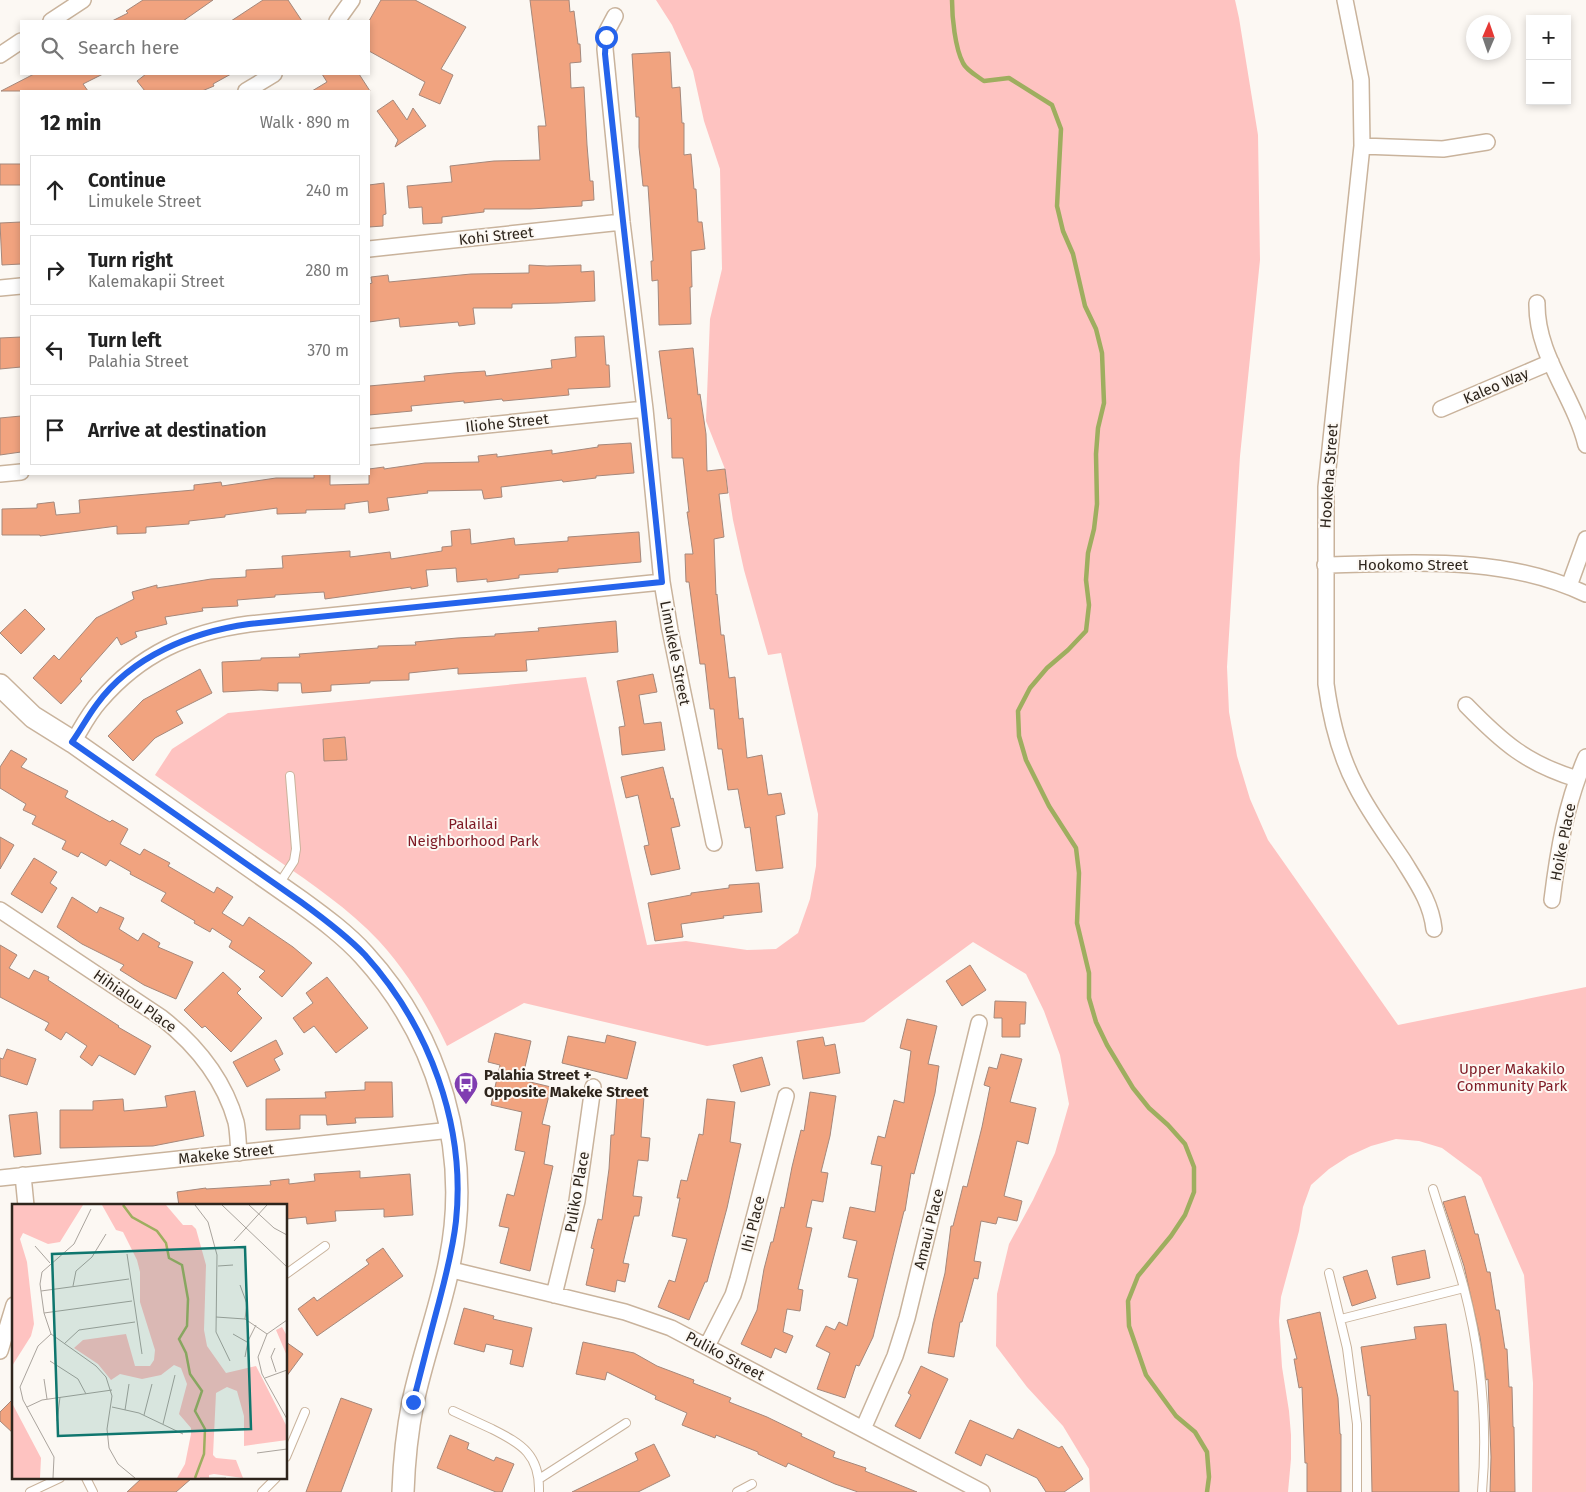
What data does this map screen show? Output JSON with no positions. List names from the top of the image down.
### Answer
{
  "streets": {
    "street": [
      "Kohi Street",
      "Kaleo Way",
      "Iliohe Street",
      "Hookeha Street",
      "Hookomo Street",
      "Limukele Street",
      "Hoike Place",
      "Hihialou Place",
      "Makeke Street",
      "Puliko Place",
      "Ihi Place",
      "Amaui Place",
      "Puliko Street"
    ]
  },
  "crossings": [
    ["Kohi Street", "Limukele Street"],
    ["Iliohe Street", "Limukele Street"],
    ["Hookeha Street", "Hookomo Street"],
    ["Hihialou Place", "Makeke Street"],
    ["Puliko Place", "Puliko Street"],
    ["Ihi Place", "Puliko Street"],
    ["Amaui Place", "Puliko Street"]
  ],
  "parks": ["Palailai Neighborhood Park", "Upper Makakilo Community Park"],
  "places": {
    "bus stop": ["Palahia Street + Opposite Makeke Street"]
  },
  "north": "top",
  "page": {
    "map_buttons": ["+", "−"],
    "search": "Search here",
    "heading": ["12 min", "Walk · 890 m"],
    "list": [
      ["Continue", "Limukele Street", "240 m"],
      ["Turn right", "Kalemakapii Street", "280 m"],
      ["Turn left", "Palahia Street", "370 m"],
      "Arrive at destination"
    ]
  }
}
